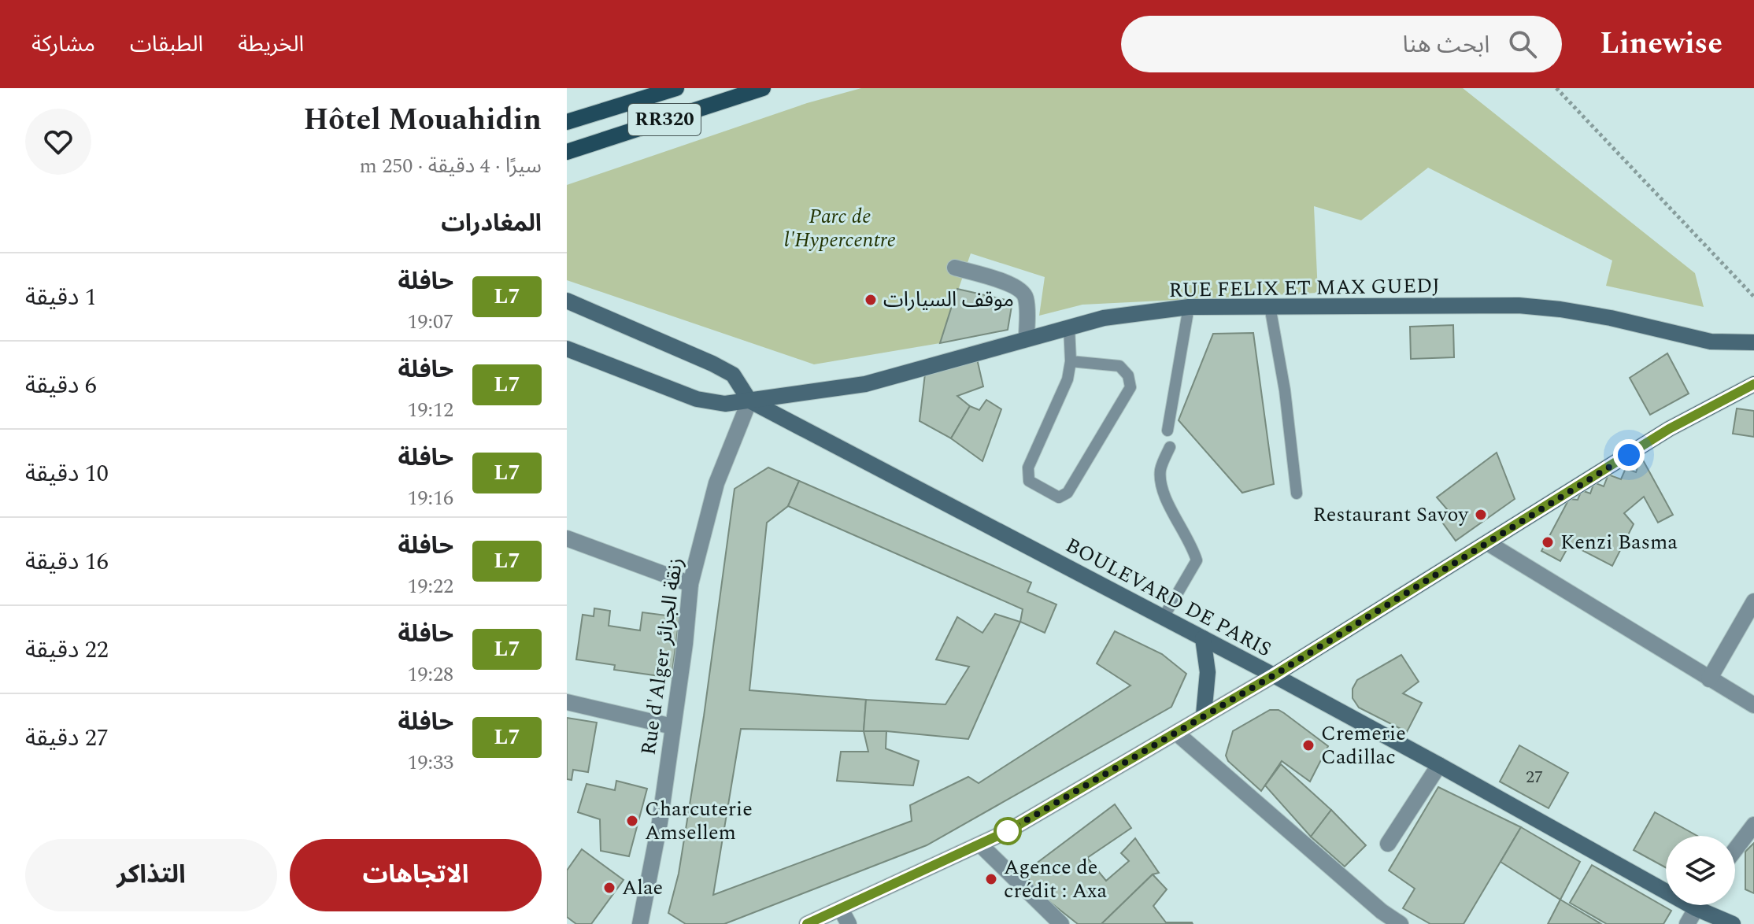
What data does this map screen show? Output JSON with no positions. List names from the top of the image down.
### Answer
{
  "streets": {
    "main road": ["RR320", "RUE FELIX ET MAX GUEDJ", "BOULEVARD DE PARIS"],
    "street": ["Rue d'Alger زنقة الجزائر"]
  },
  "crossings": [
    ["RUE FELIX ET MAX GUEDJ", "BOULEVARD DE PARIS"],
    ["RUE FELIX ET MAX GUEDJ", "Rue d'Alger زنقة الجزائر"],
    ["BOULEVARD DE PARIS", "Rue d'Alger زنقة الجزائر"]
  ],
  "parks": ["Parc de l'Hypercentre"],
  "places": [
    "موقف السيارات",
    "Restaurant Savoy",
    "Kenzi Basma",
    "Cremerie Cadillac",
    "Charcuterie Amsellem",
    "Agence de crédit : Axa",
    "Alae"
  ],
  "lines": ["bus line L7"],
  "house_numbers": ["27"],
  "page": {
    "header": "Linewise",
    "search": "ابحث هنا",
    "nav": ["الخريطة", "الطبقات", "مشاركة"],
    "heading": [
      ["Hôtel Mouahidin", "سيرًا · 4 دقيقة · 250 m"],
      "المغادرات"
    ],
    "list": [
      {
        "mark": "L7",
        "name": "حافلة",
        "note": "19:07",
        "value": "1 دقيقة"
      },
      {
        "mark": "L7",
        "name": "حافلة",
        "note": "19:12",
        "value": "6 دقيقة"
      },
      {
        "mark": "L7",
        "name": "حافلة",
        "note": "19:16",
        "value": "10 دقيقة"
      },
      {
        "mark": "L7",
        "name": "حافلة",
        "note": "19:22",
        "value": "16 دقيقة"
      },
      {
        "mark": "L7",
        "name": "حافلة",
        "note": "19:28",
        "value": "22 دقيقة"
      },
      {
        "mark": "L7",
        "name": "حافلة",
        "note": "19:33",
        "value": "27 دقيقة"
      }
    ],
    "buttons": ["الاتجاهات", "التذاكر"]
  }
}
